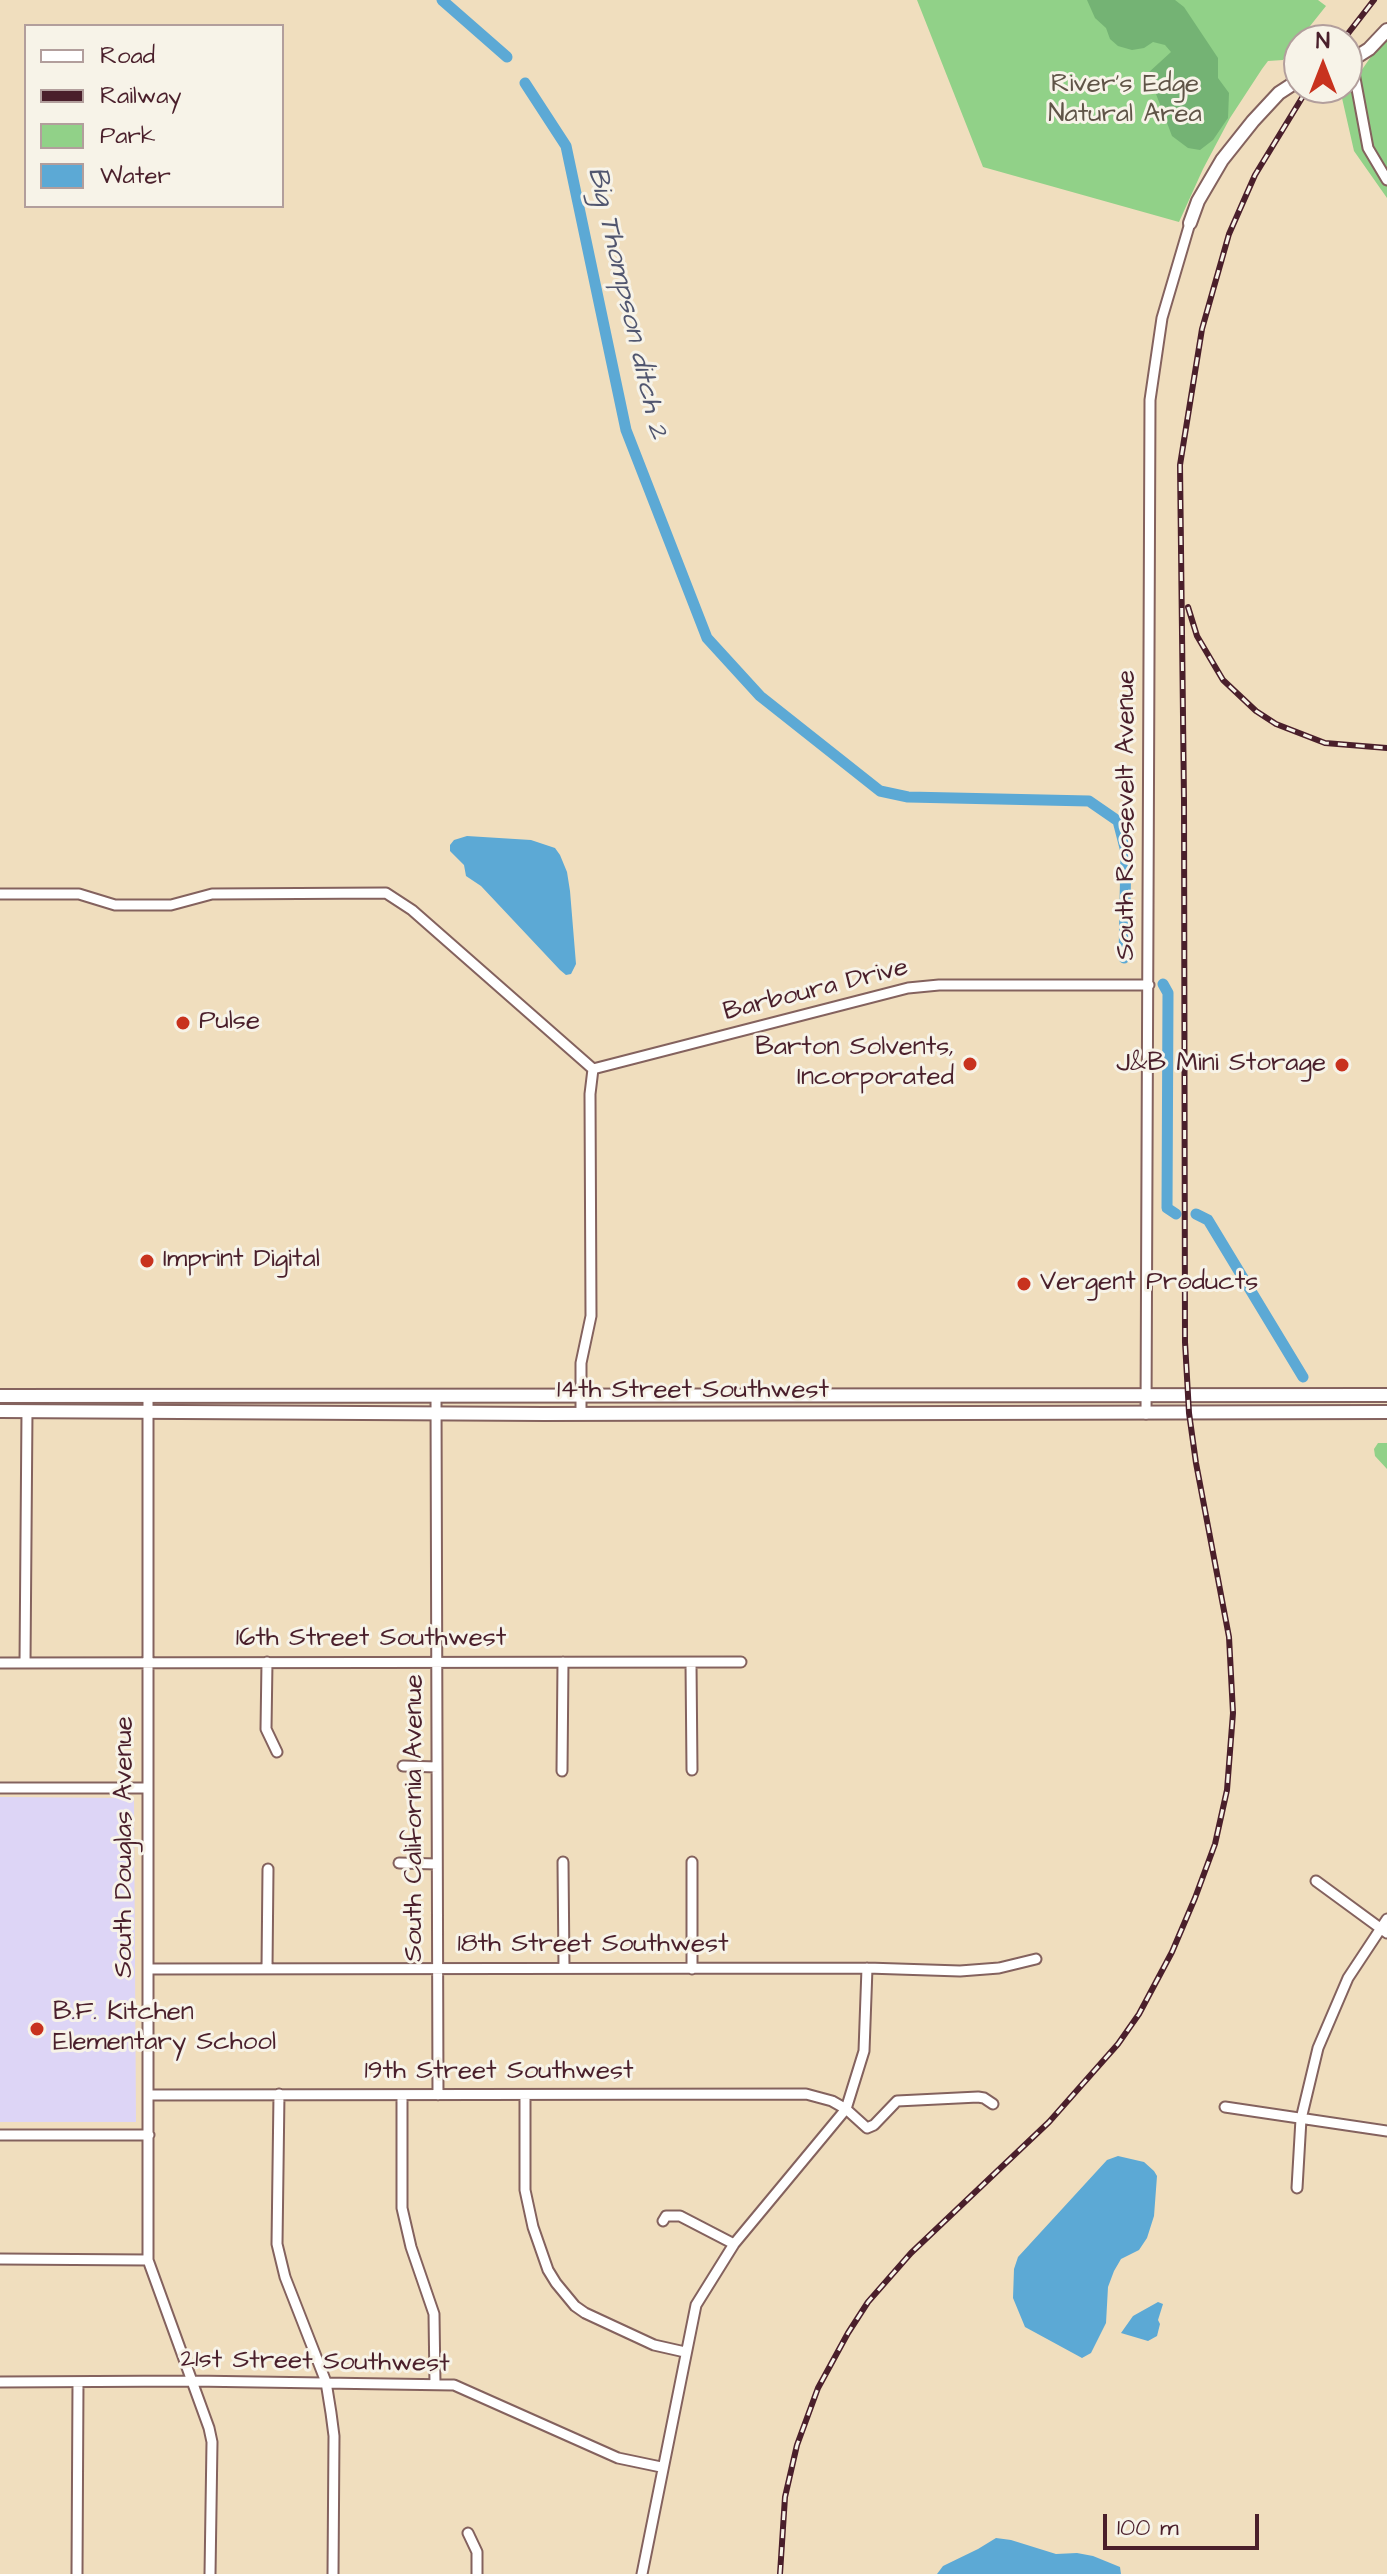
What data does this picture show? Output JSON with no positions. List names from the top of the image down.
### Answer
{
  "streets": {
    "main road": ["14th Street Southwest"],
    "street": [
      "South Roosevelt Avenue",
      "Barboura Drive",
      "16th Street Southwest",
      "South California Avenue",
      "South Douglas Avenue",
      "18th Street Southwest",
      "19th Street Southwest",
      "21st Street Southwest"
    ]
  },
  "crossings": [
    ["South Roosevelt Avenue", "Barboura Drive"],
    ["South Roosevelt Avenue", "14th Street Southwest"],
    ["14th Street Southwest", "South California Avenue"],
    ["14th Street Southwest", "South Douglas Avenue"],
    ["16th Street Southwest", "South California Avenue"],
    ["16th Street Southwest", "South Douglas Avenue"],
    ["South California Avenue", "18th Street Southwest"],
    ["South California Avenue", "19th Street Southwest"],
    ["South Douglas Avenue", "18th Street Southwest"],
    ["South Douglas Avenue", "19th Street Southwest"],
    ["South Douglas Avenue", "21st Street Southwest"]
  ],
  "water": ["Big Thompson ditch 2"],
  "parks": ["River's Edge Natural Area"],
  "places": [
    "Pulse",
    "Barton Solvents, Incorporated",
    "J&B Mini Storage",
    "Imprint Digital",
    "Vergent Products",
    "B.F. Kitchen Elementary School"
  ],
  "legend": [
    "Road",
    "Railway",
    "Park",
    "Water"
  ],
  "scale_bar": "100 m",
  "north": "top"
}
